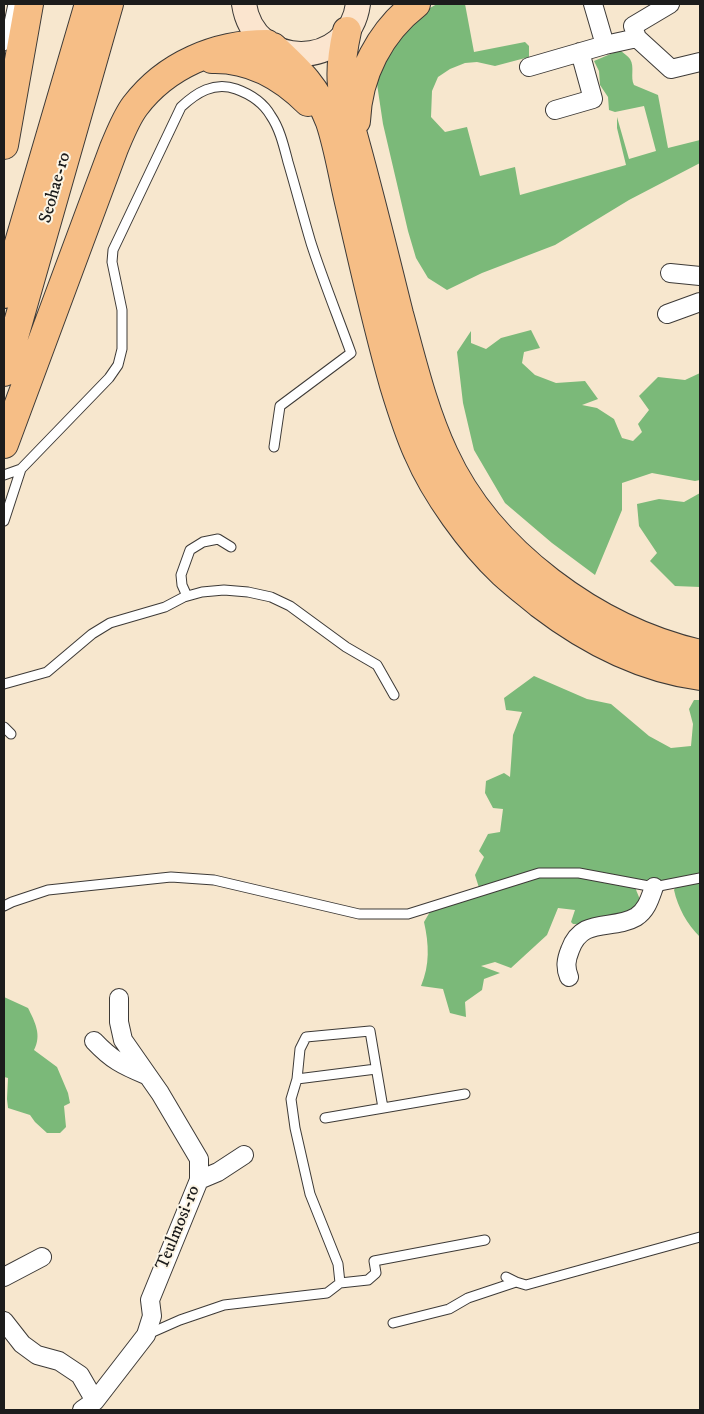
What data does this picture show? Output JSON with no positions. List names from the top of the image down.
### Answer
{
  "streets": {
    "highway": ["Seohae-ro"],
    "street": ["Teulmosi-ro"]
  }
}
